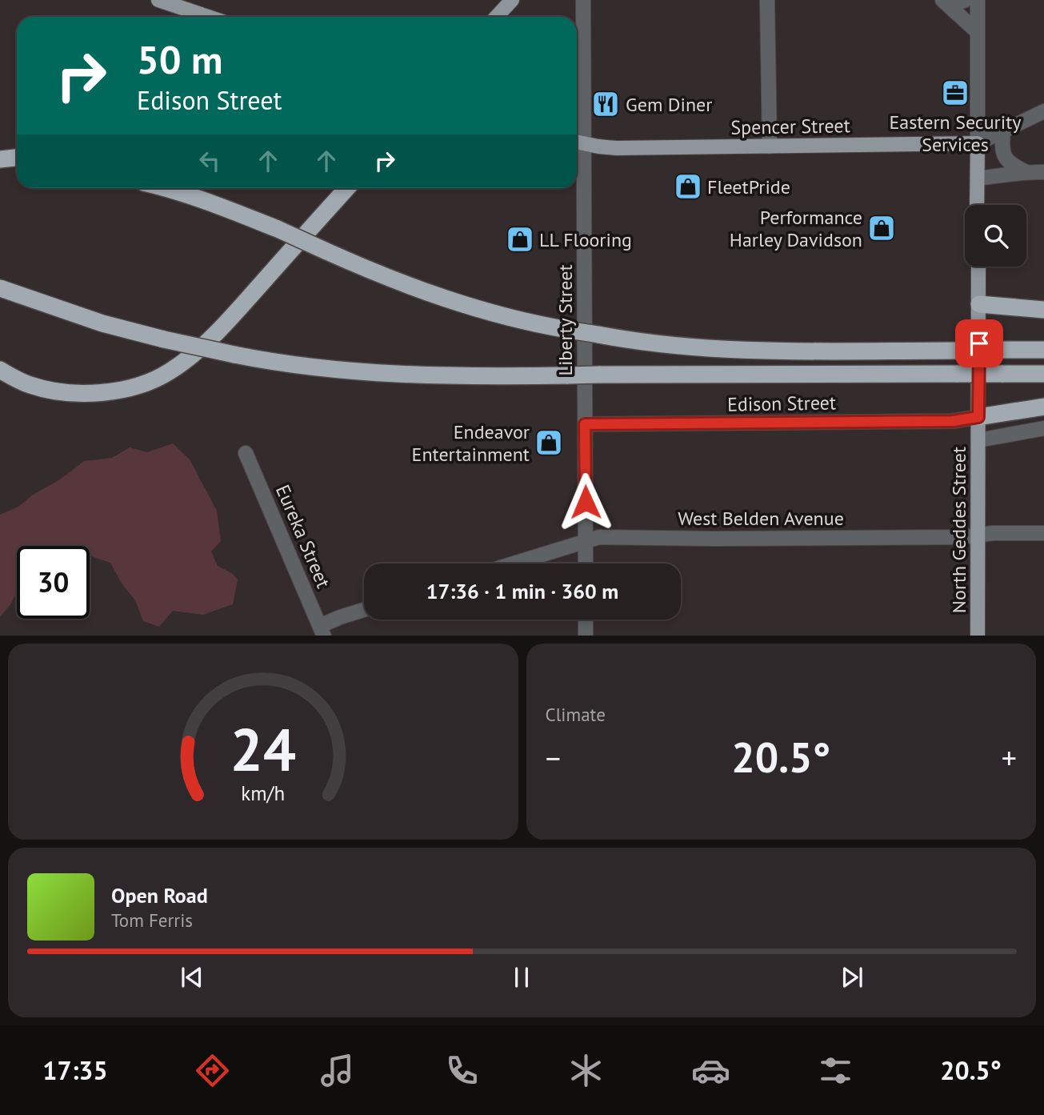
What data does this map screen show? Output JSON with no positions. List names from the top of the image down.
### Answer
{
  "streets": {
    "main road": ["Spencer Street", "North Geddes Street"],
    "street": [
      "Liberty Street",
      "Edison Street",
      "West Belden Avenue",
      "Eureka Street"
    ]
  },
  "crossings": [
    ["Spencer Street", "Liberty Street"],
    ["Liberty Street", "Edison Street"],
    ["Liberty Street", "West Belden Avenue"],
    ["Edison Street", "North Geddes Street"],
    ["West Belden Avenue", "North Geddes Street"]
  ],
  "places": {
    "office": ["Eastern Security Services"],
    "restaurant": ["Gem Diner"],
    "shop": [
      "FleetPride",
      "Performance Harley Davidson",
      "LL Flooring",
      "Endeavor Entertainment"
    ]
  },
  "page": {
    "turn": ["50 m", "Edison Street"],
    "limit": "30",
    "trip": "17:36 · 1 min · 360 m",
    "tile": "Climate",
    "heat": ["−", "20.5°", "+"],
    "song": ["Open Road", "Tom Ferris"],
    "tabs": ["17:35", "20.5°"],
    "gauge": ["24", "km/h"]
  }
}
